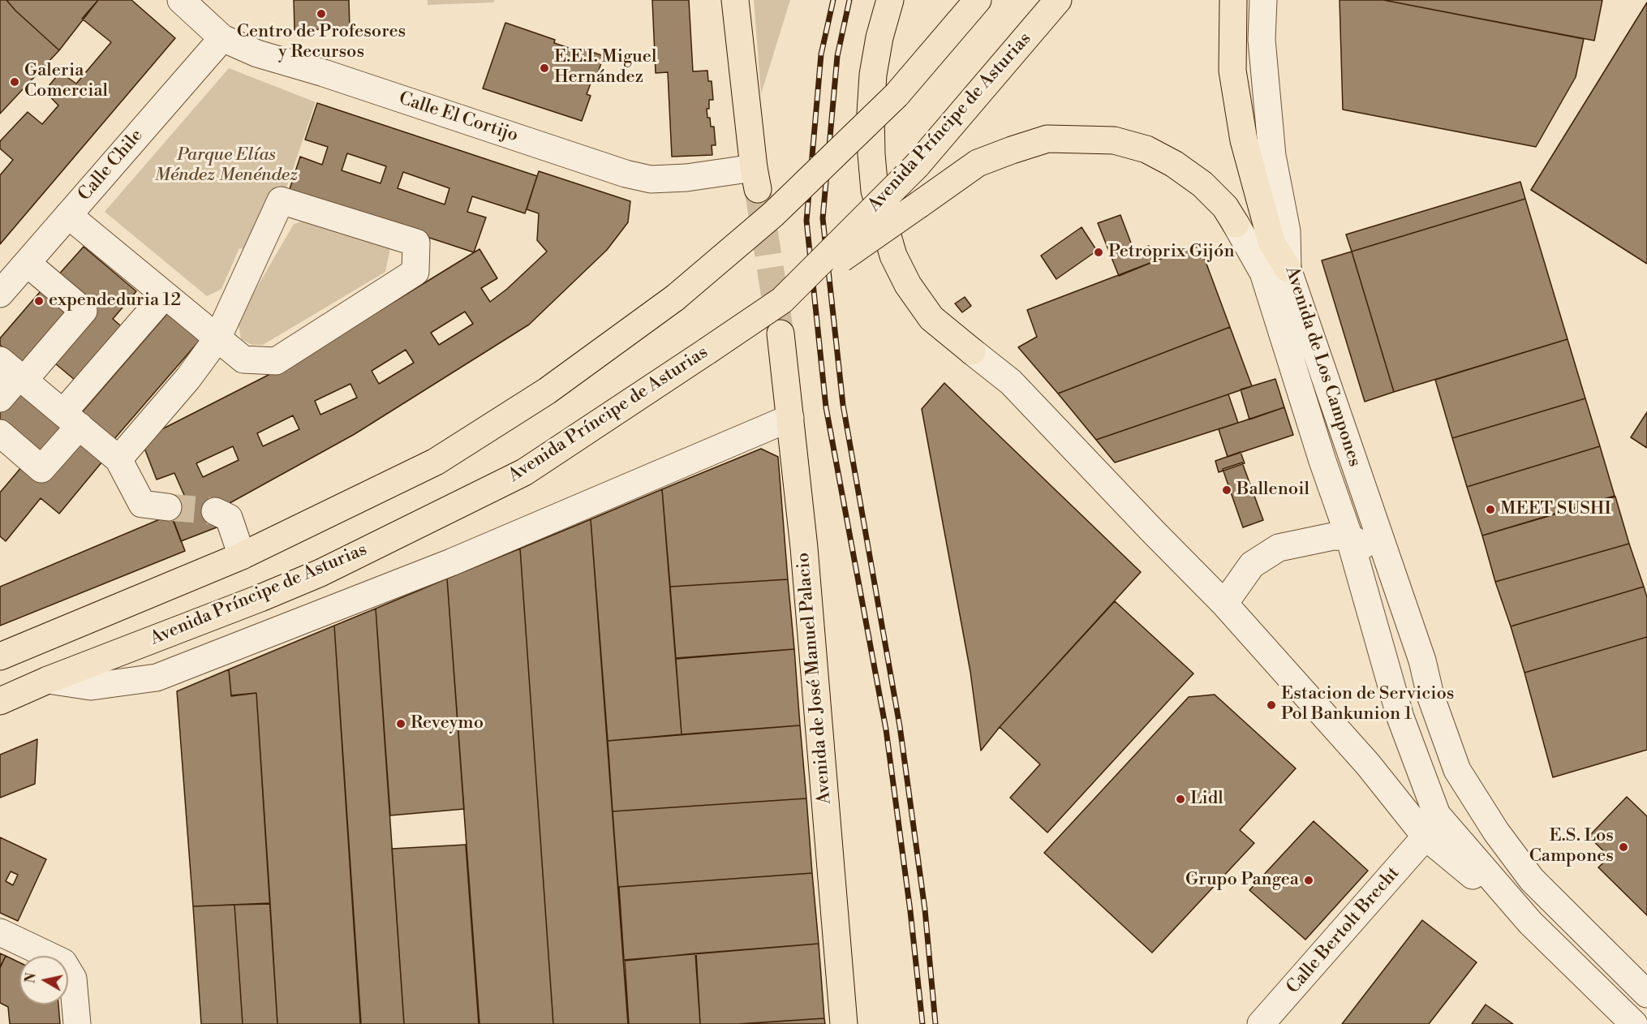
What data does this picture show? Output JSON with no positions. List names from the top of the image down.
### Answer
{
  "streets": {
    "main road": ["Avenida Príncipe de Asturias", "Avenida de José Manuel Palacio"],
    "street": [
      "Calle El Cortijo",
      "Calle Chile",
      "Avenida de Los Campones",
      "Calle Bertolt Brecht"
    ]
  },
  "crossings": [
    ["Calle El Cortijo", "Calle Chile"],
    ["Avenida de Los Campones", "Calle Bertolt Brecht"]
  ],
  "parks": ["Parque Elías Méndez Menéndez"],
  "places": [
    "Centro de Profesores y Recursos",
    "E.E.I. Miguel Hernández",
    "Galeria Comercial",
    "Petroprix Gijón",
    "expendeduria 12",
    "Ballenoil",
    "MEET SUSHI",
    "Estacion de Servicios Pol Bankunion 1",
    "Reveymo",
    "Lidl",
    "E.S. Los Campones",
    "Grupo Pangea"
  ],
  "north": "left"
}
